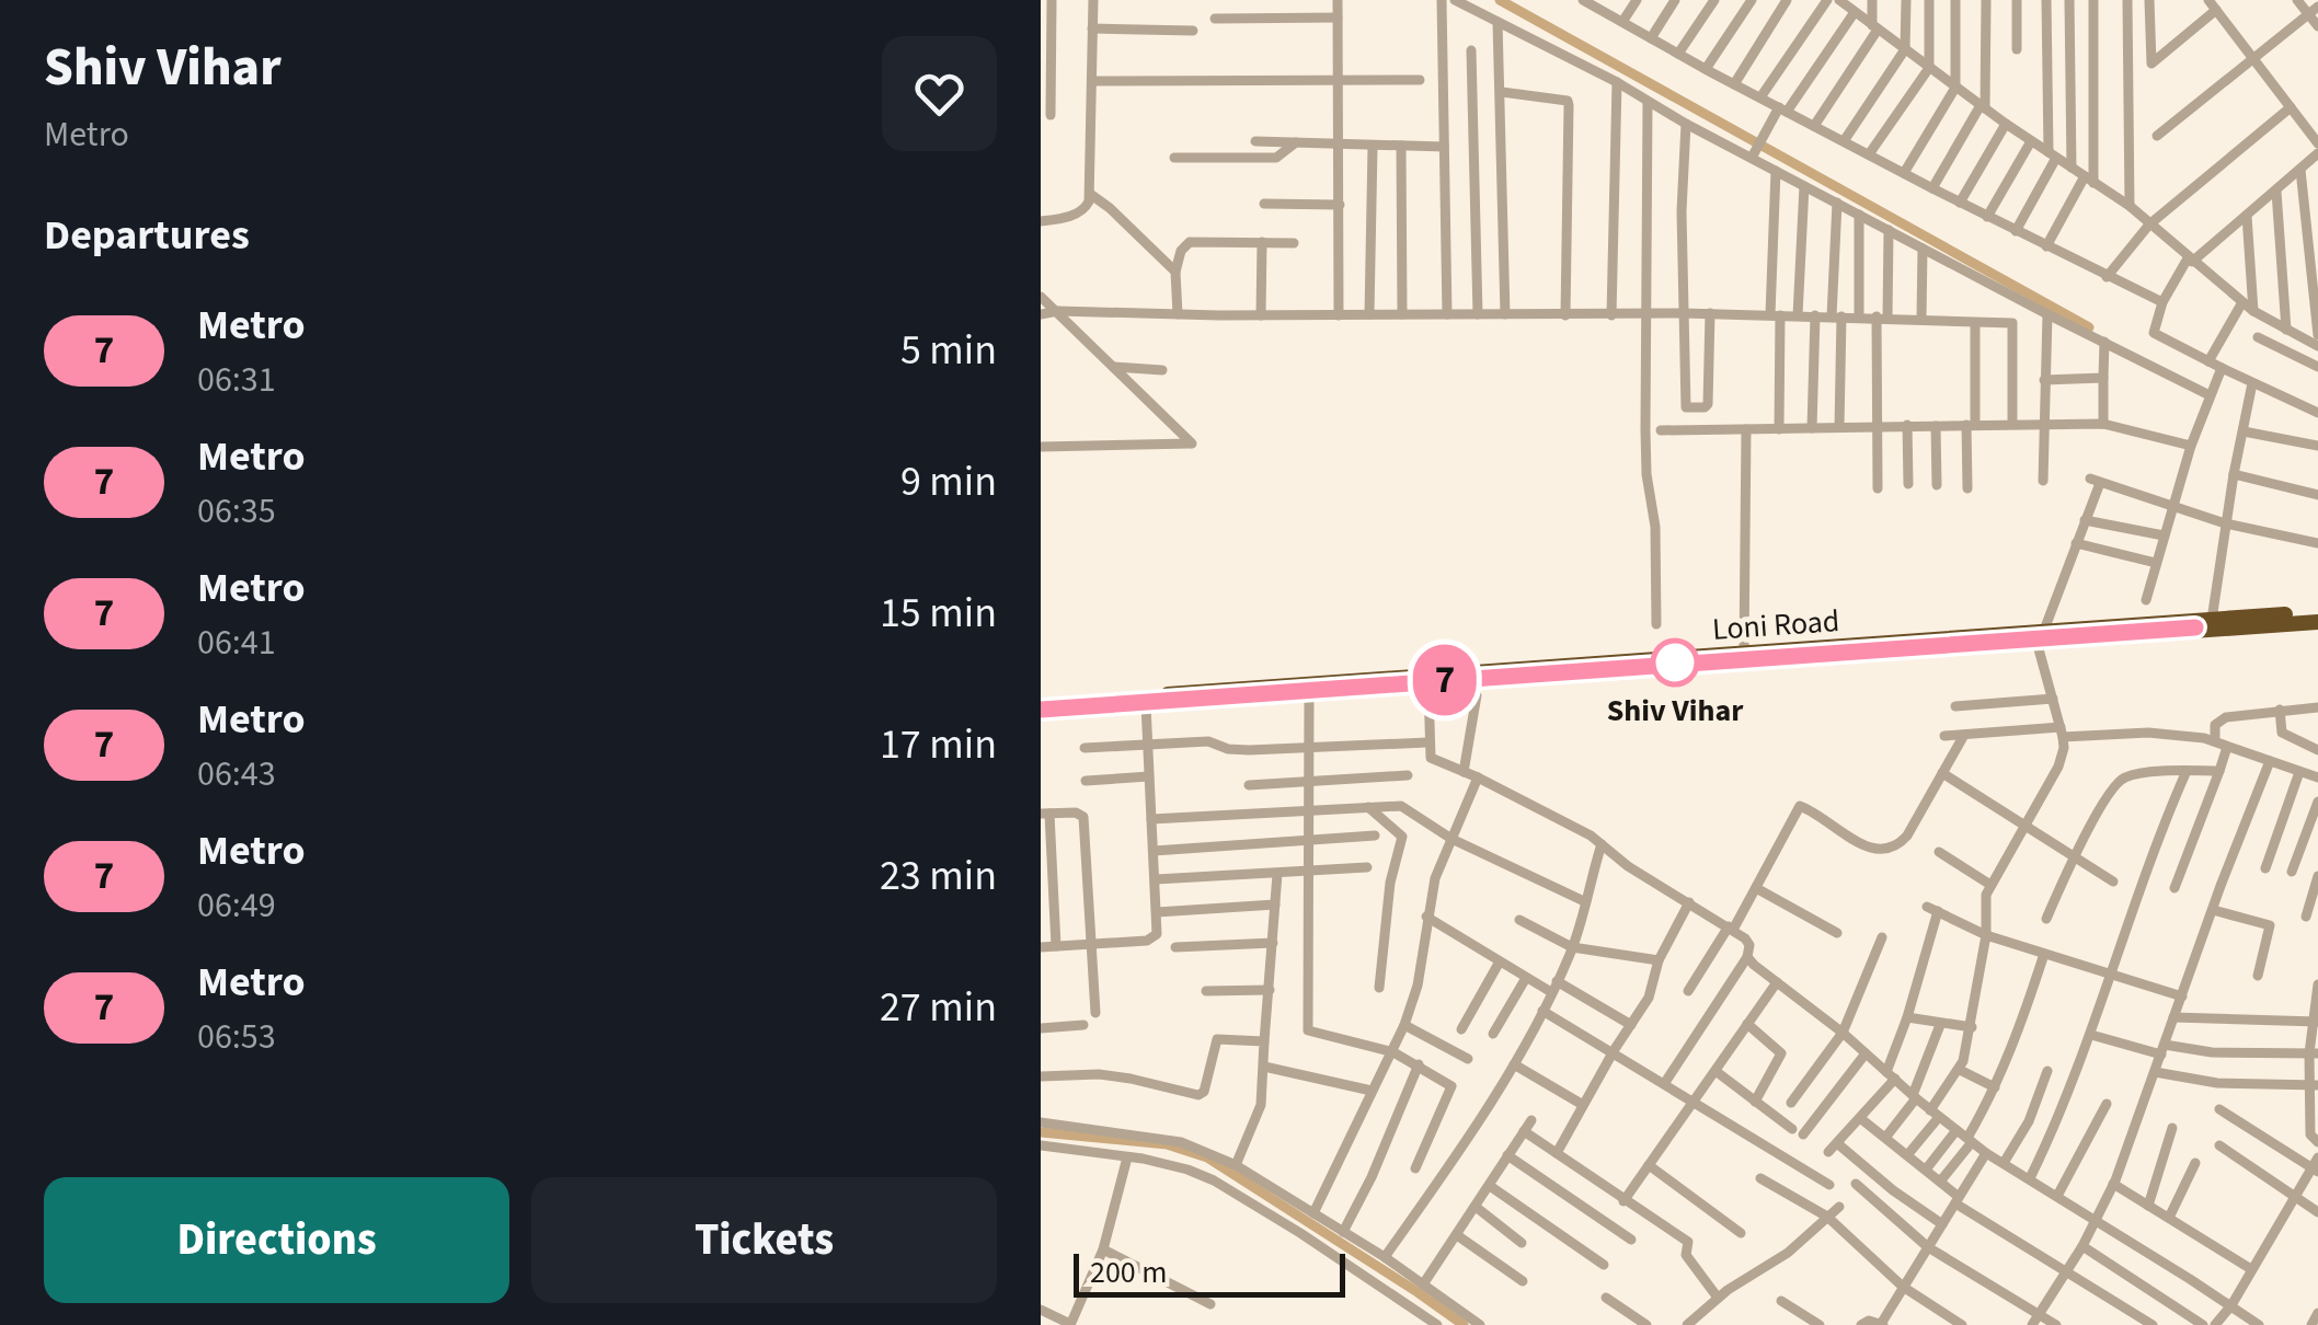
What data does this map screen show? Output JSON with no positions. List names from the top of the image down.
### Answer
{
  "streets": {
    "highway": ["Loni Road"]
  },
  "places": ["Shiv Vihar"],
  "lines": ["metro line 7"],
  "scale_bar": "200 m",
  "page": {
    "heading": [
      ["Shiv Vihar", "Metro"],
      "Departures"
    ],
    "on_map": "7",
    "list": [
      {
        "mark": "7",
        "name": "Metro",
        "note": "06:31",
        "value": "5 min"
      },
      {
        "mark": "7",
        "name": "Metro",
        "note": "06:35",
        "value": "9 min"
      },
      {
        "mark": "7",
        "name": "Metro",
        "note": "06:41",
        "value": "15 min"
      },
      {
        "mark": "7",
        "name": "Metro",
        "note": "06:43",
        "value": "17 min"
      },
      {
        "mark": "7",
        "name": "Metro",
        "note": "06:49",
        "value": "23 min"
      },
      {
        "mark": "7",
        "name": "Metro",
        "note": "06:53",
        "value": "27 min"
      }
    ],
    "buttons": ["Directions", "Tickets"],
    "scale": "200 m"
  }
}
